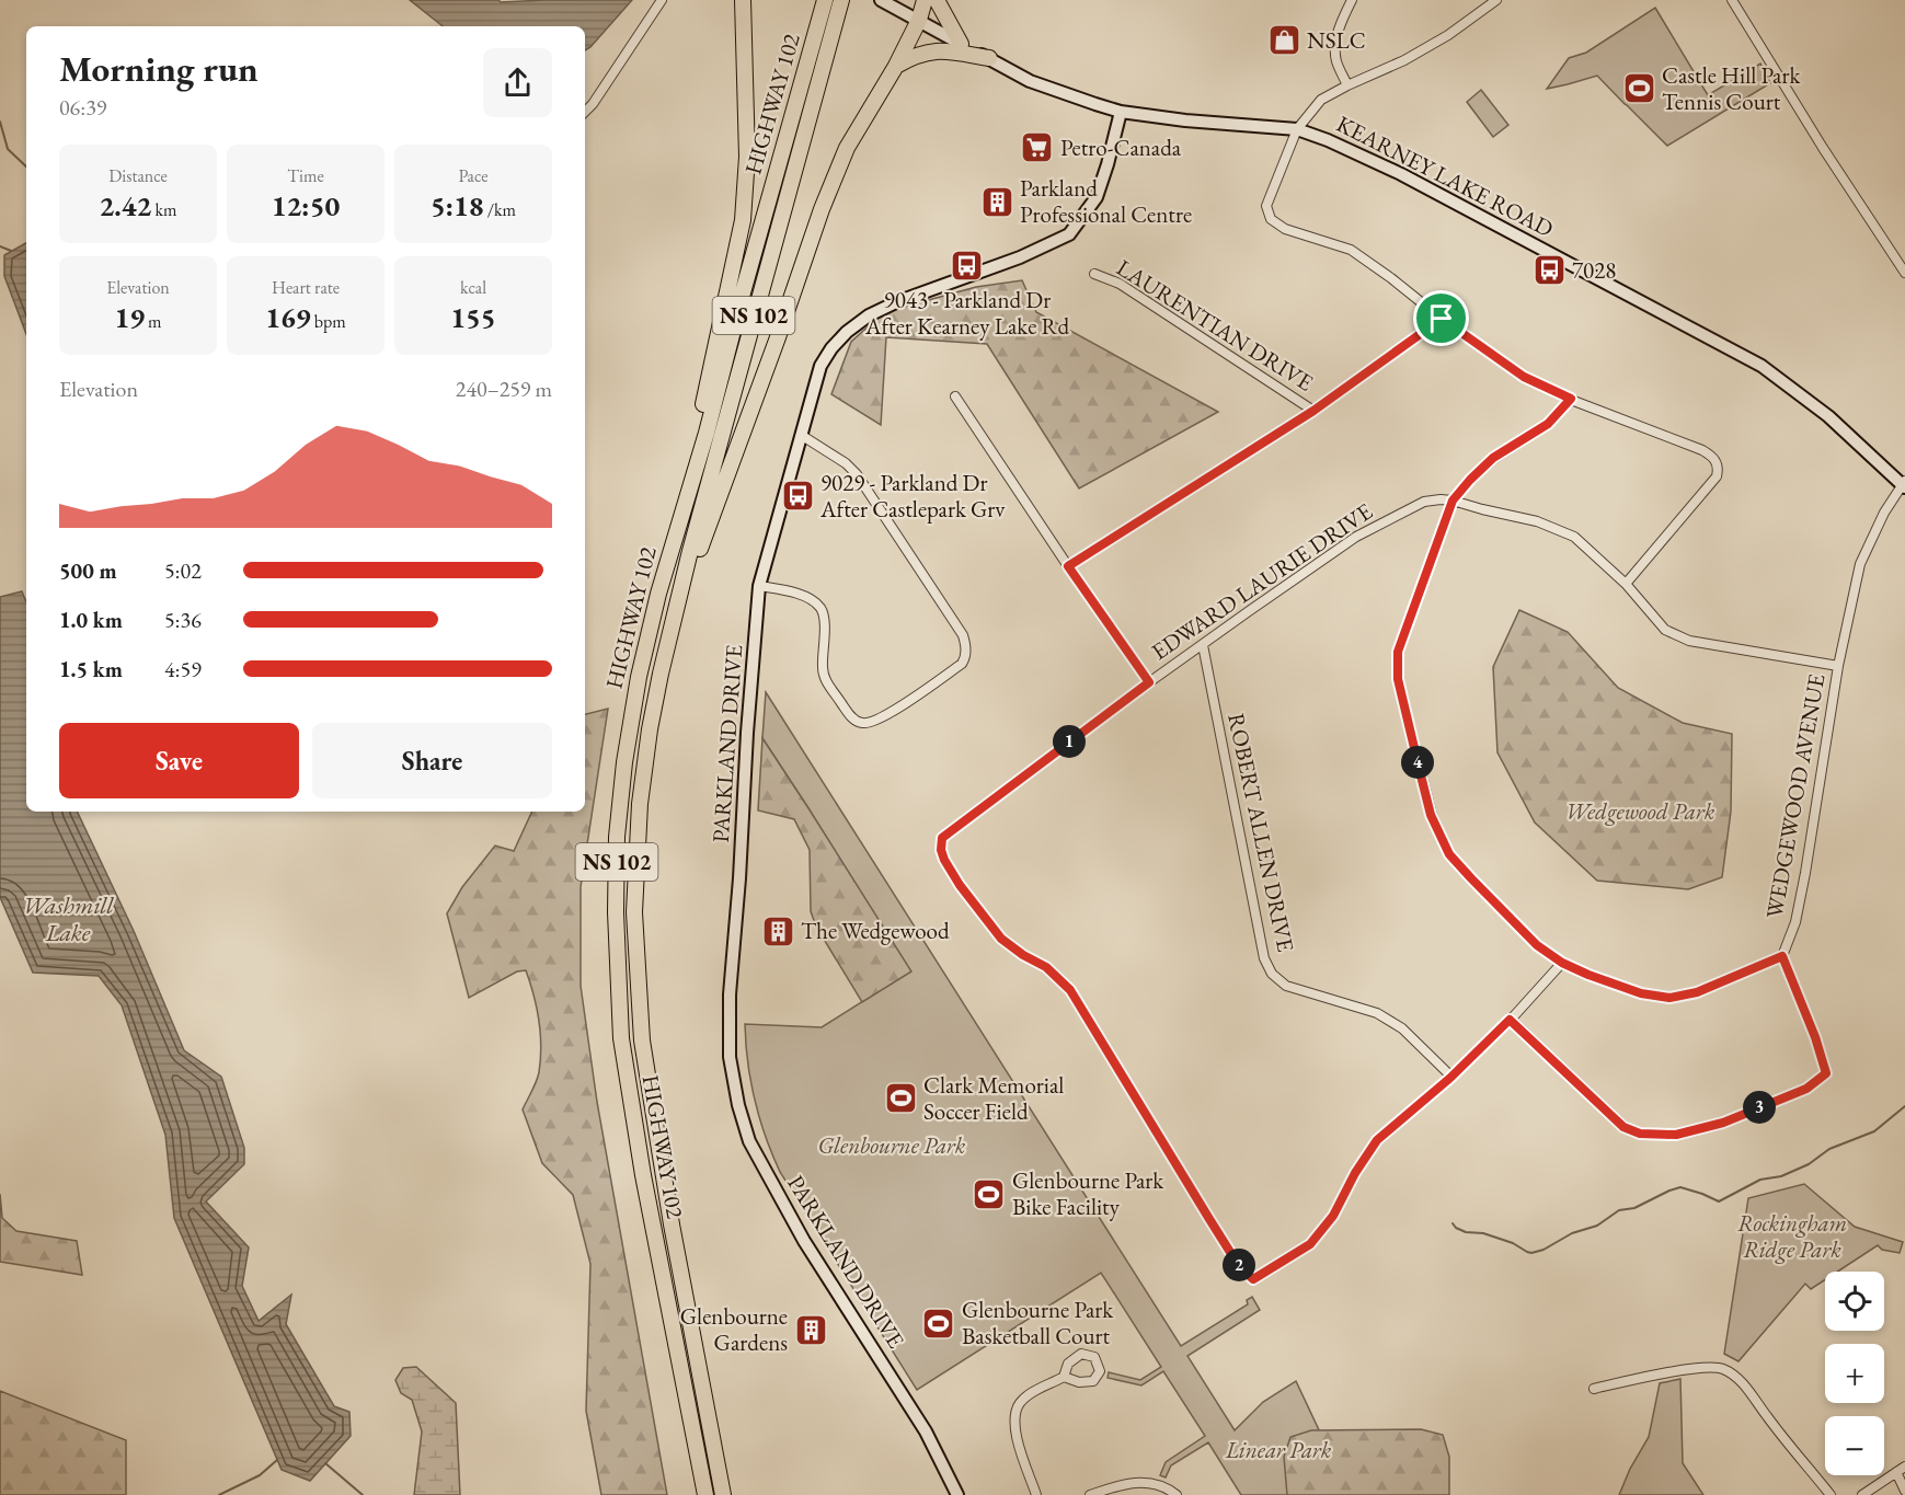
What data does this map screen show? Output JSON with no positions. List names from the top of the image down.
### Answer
{
  "streets": {
    "highway": ["HIGHWAY 102", "NS 102"],
    "street": [
      "KEARNEY LAKE ROAD",
      "LAURENTIAN DRIVE",
      "EDWARD LAURIE DRIVE",
      "PARKLAND DRIVE",
      "WEDGEWOOD AVENUE",
      "ROBERT ALLEN DRIVE"
    ]
  },
  "crossings": [
    ["KEARNEY LAKE ROAD", "PARKLAND DRIVE"],
    ["KEARNEY LAKE ROAD", "WEDGEWOOD AVENUE"],
    ["EDWARD LAURIE DRIVE", "ROBERT ALLEN DRIVE"]
  ],
  "water": ["Washmill Lake"],
  "parks": [
    "Wedgewood Park",
    "Glenbourne Park",
    "Rockingham Ridge Park",
    "Linear Park"
  ],
  "places": {
    "shop": ["NSLC"],
    "sports": [
      "Castle Hill Park Tennis Court",
      "Clark Memorial Soccer Field",
      "Glenbourne Park Bike Facility",
      "Glenbourne Park Basketball Court"
    ],
    "supermarket": ["Petro-Canada"],
    "building": ["Parkland Professional Centre", "The Wedgewood", "Glenbourne Gardens"],
    "bus stop": ["9043 - Parkland Dr After Kearney Lake Rd", "7028", "9029 - Parkland Dr After Castlepark Grv"]
  },
  "page": {
    "heading": ["Morning run", "06:39"],
    "stats": [
      ["Distance", "2.42 km"],
      ["Time", "12:50"],
      ["Pace", "5:18 /km"],
      ["Elevation", "19 m"],
      ["Heart rate", "169 bpm"],
      ["kcal", "155"]
    ],
    "chart": ["Elevation", "240–259 m"],
    "list": [
      {
        "name": "500 m",
        "note": "5:02"
      },
      {
        "name": "1.0 km",
        "note": "5:36"
      },
      {
        "name": "1.5 km",
        "note": "4:59"
      }
    ],
    "buttons": ["Save", "Share"],
    "pins": [
      "1",
      "4",
      "3",
      "2"
    ],
    "map_buttons": ["+", "−"]
  }
}
